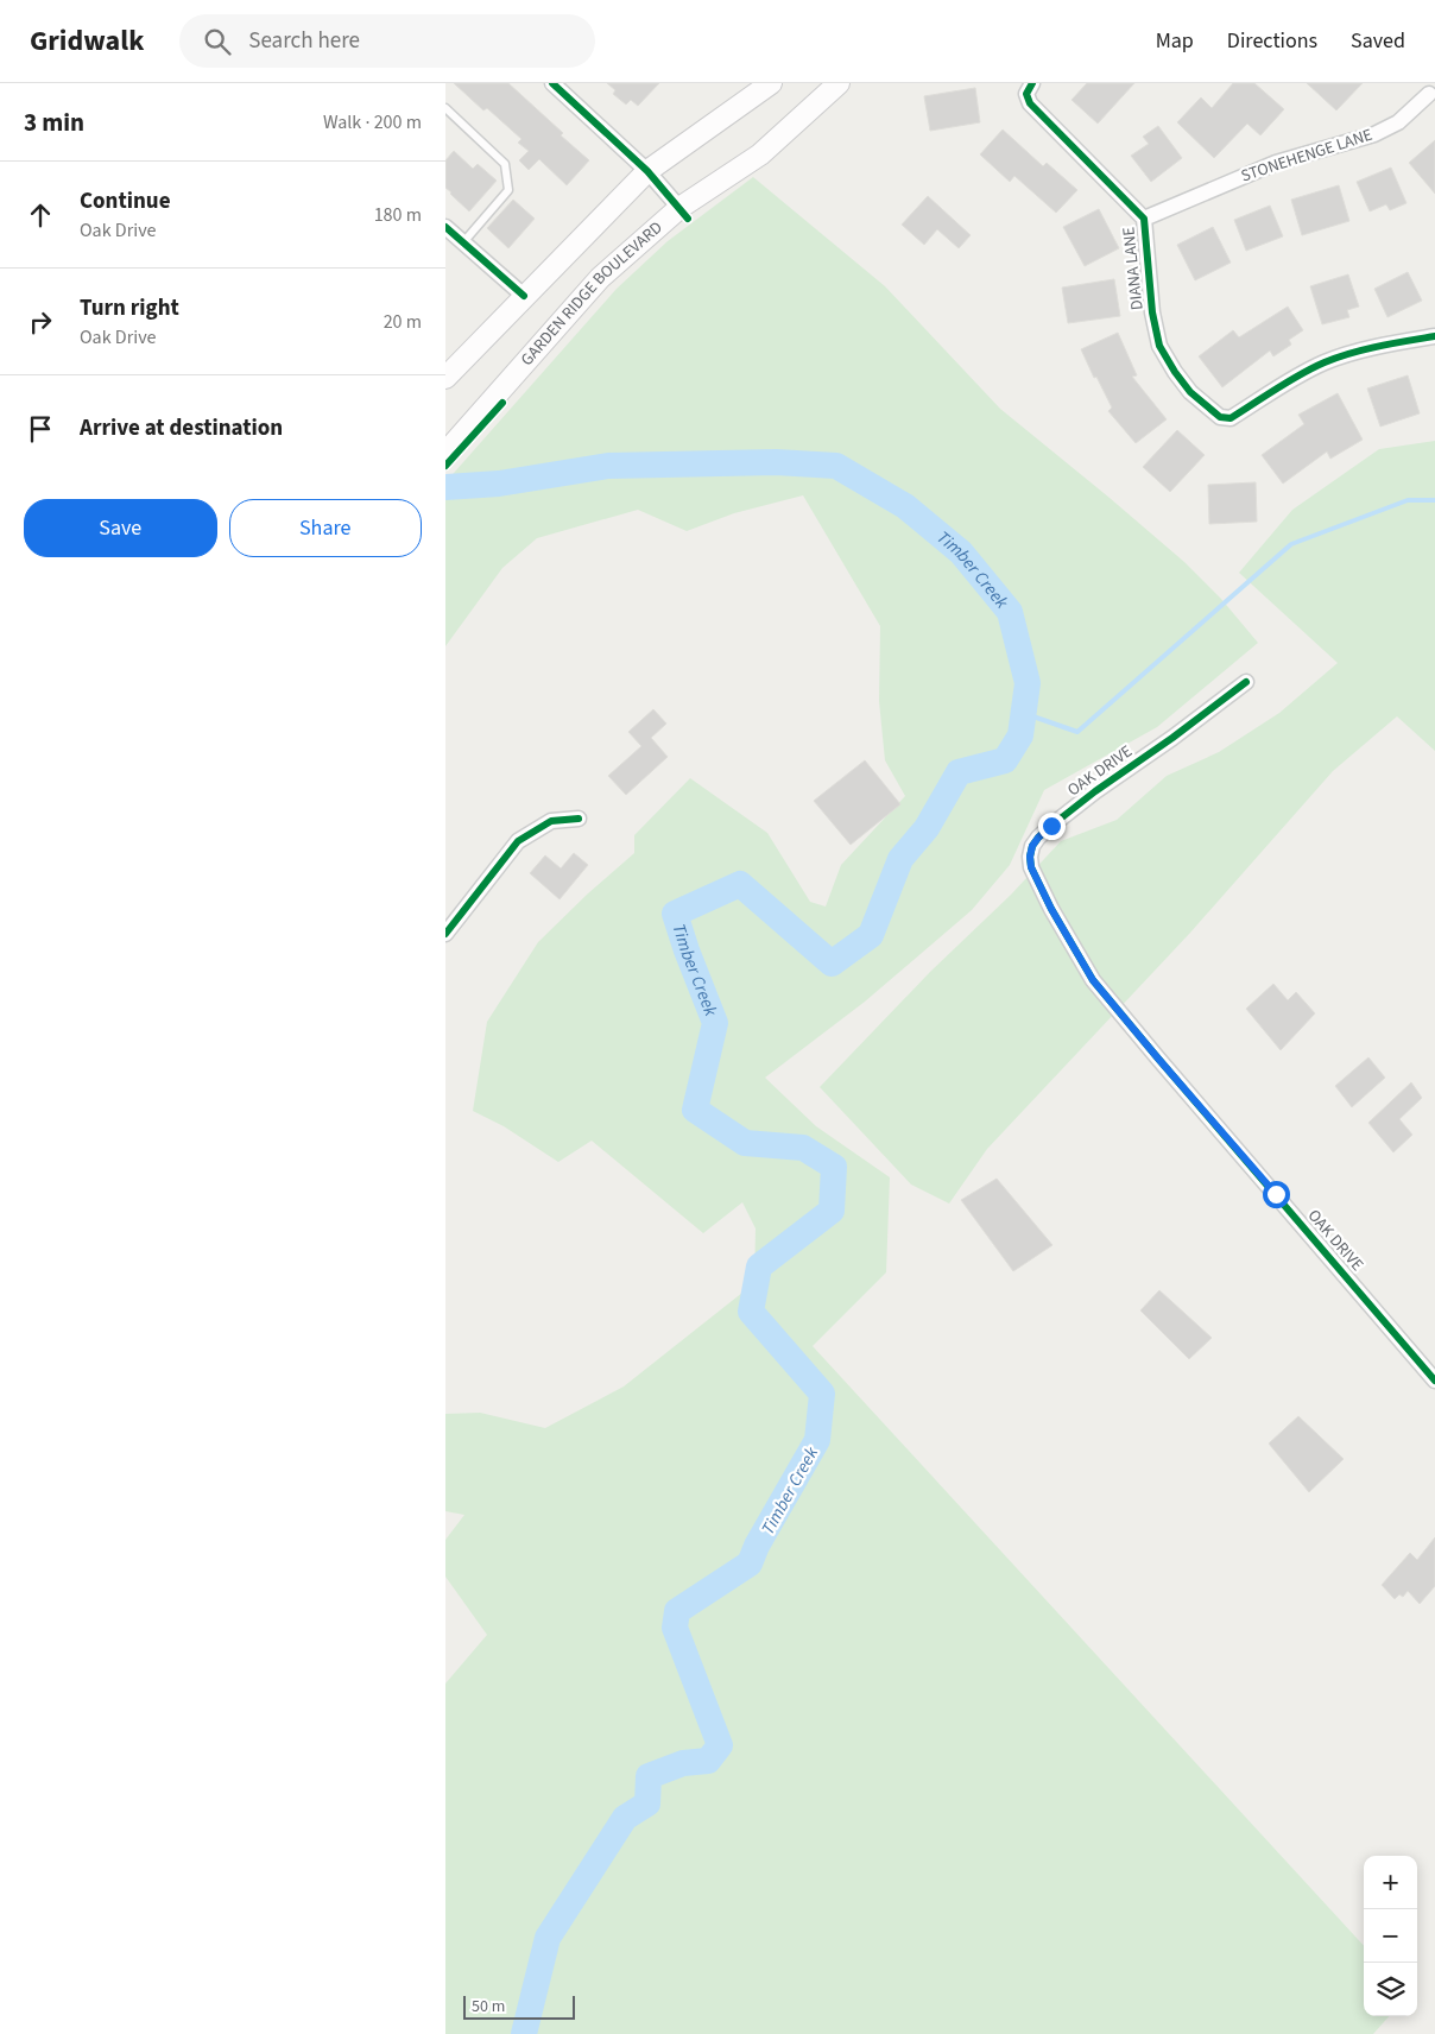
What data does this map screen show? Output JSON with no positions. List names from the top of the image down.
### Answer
{
  "streets": {
    "main road": ["GARDEN RIDGE BOULEVARD"],
    "street": ["STONEHENGE LANE", "DIANA LANE", "OAK DRIVE"]
  },
  "crossings": [
    ["STONEHENGE LANE", "DIANA LANE"]
  ],
  "water": ["Timber Creek"],
  "scale_bar": "50 m",
  "page": {
    "header": "Gridwalk",
    "search": "Search here",
    "nav": ["Map", "Directions", "Saved"],
    "heading": ["3 min", "Walk · 200 m"],
    "list": [
      ["Continue", "Oak Drive", "180 m"],
      ["Turn right", "Oak Drive", "20 m"],
      "Arrive at destination"
    ],
    "buttons": ["Save", "Share"],
    "map_buttons": ["+", "−"],
    "scale": "50 m"
  }
}
